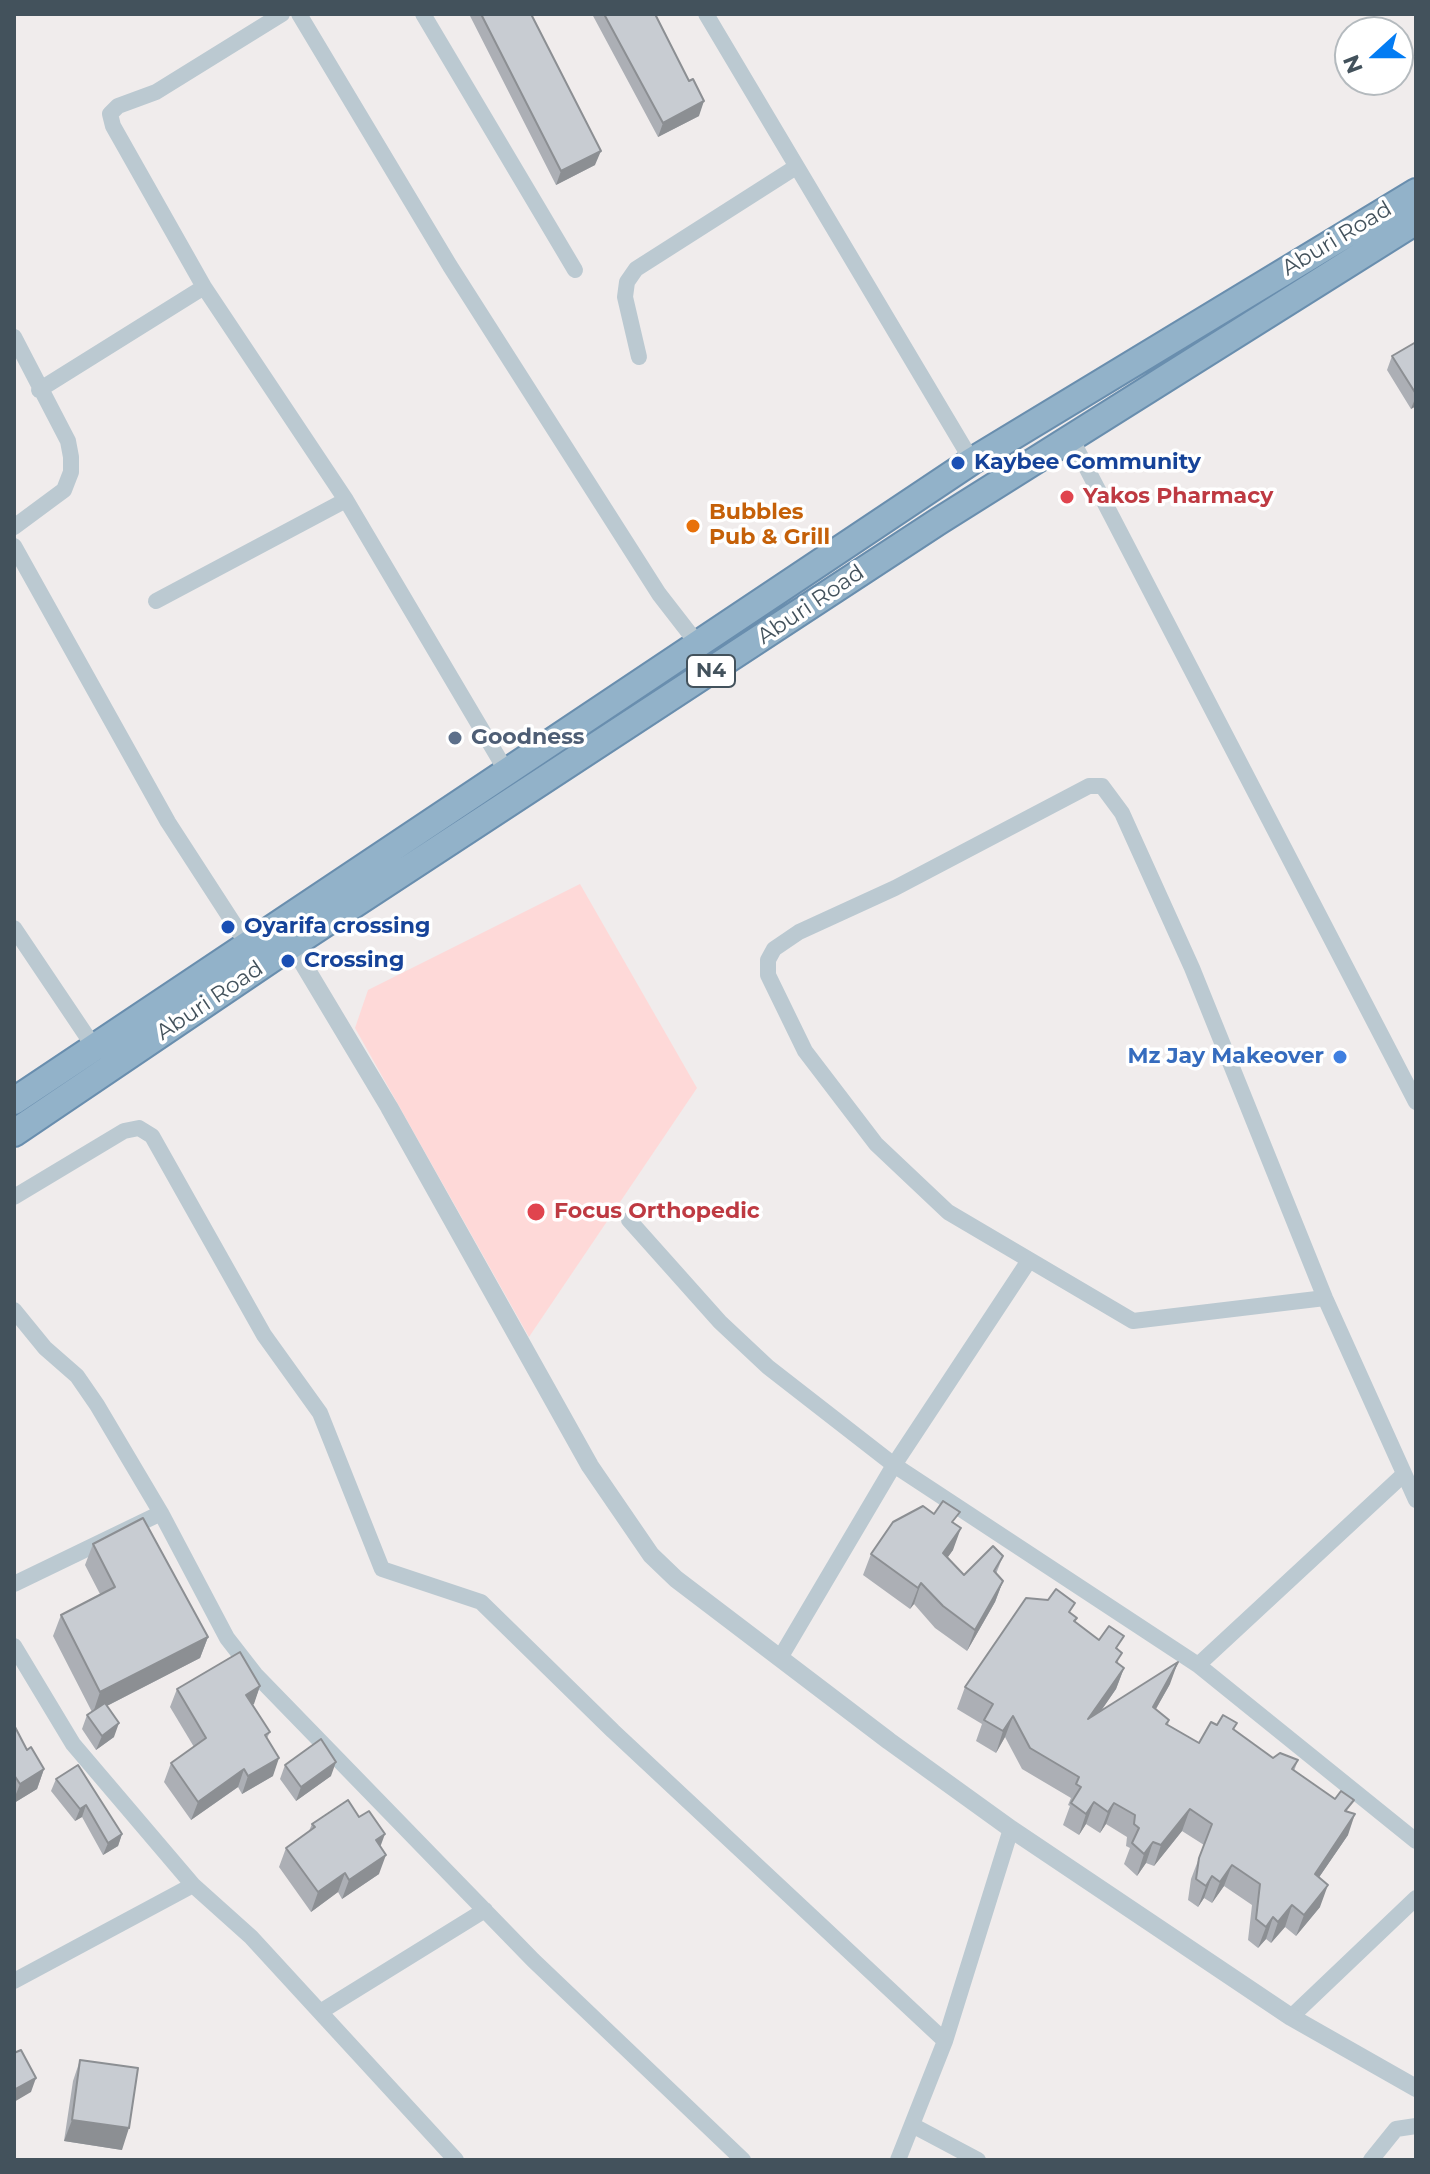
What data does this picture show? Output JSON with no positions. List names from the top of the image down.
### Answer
{
  "streets": {
    "highway": ["Aburi Road", "N4"]
  },
  "places": [
    "Kaybee Community",
    "Yakos Pharmacy",
    "Bubbles Pub & Grill",
    "Goodness",
    "Oyarifa crossing",
    "Crossing",
    "Mz Jay Makeover",
    "Focus Orthopedic"
  ],
  "north": "left"
}
